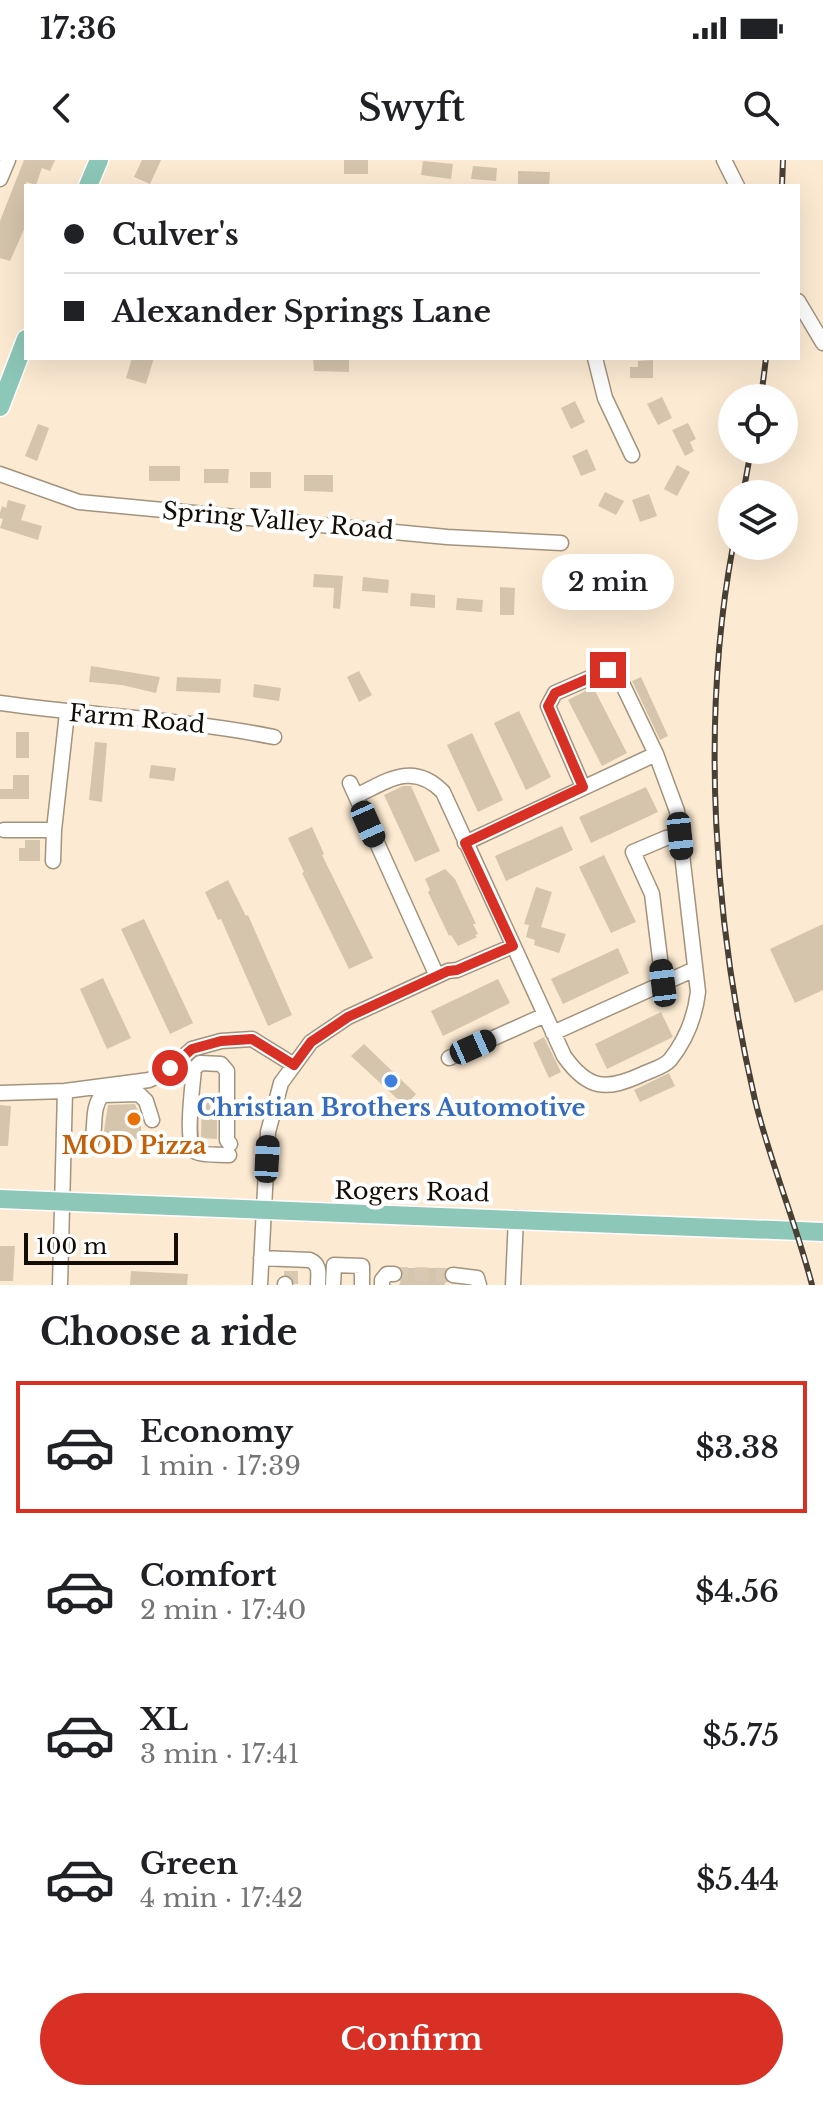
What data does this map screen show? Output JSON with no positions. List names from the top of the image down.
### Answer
{
  "streets": {
    "main road": ["Rogers Road"],
    "street": ["Spring Valley Road", "Farm Road"]
  },
  "places": ["Christian Brothers Automotive", "MOD Pizza"],
  "scale_bar": "100 m",
  "page": {
    "status": "17:36",
    "header": "Swyft",
    "banner": ["Culver's", "Alexander Springs Lane"],
    "bubble": "2 min",
    "scale": "100 m",
    "heading": "Choose a ride",
    "list": [
      {
        "name": "Economy",
        "note": "1 min · 17:39",
        "value": "$3.38"
      },
      {
        "name": "Comfort",
        "note": "2 min · 17:40",
        "value": "$4.56"
      },
      {
        "name": "XL",
        "note": "3 min · 17:41",
        "value": "$5.75"
      },
      {
        "name": "Green",
        "note": "4 min · 17:42",
        "value": "$5.44"
      }
    ],
    "buttons": "Confirm"
  }
}
